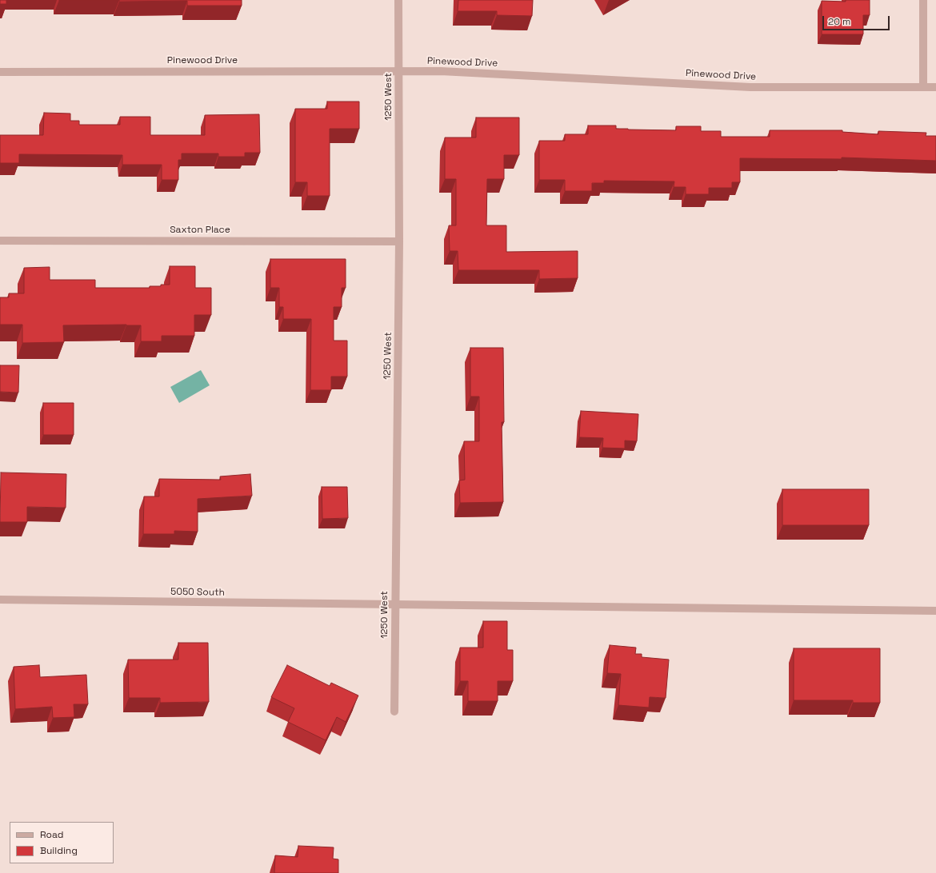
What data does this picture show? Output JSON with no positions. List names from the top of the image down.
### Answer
{
  "streets": {
    "street": [
      "Pinewood Drive",
      "1250 West",
      "Saxton Place",
      "5050 South"
    ]
  },
  "crossings": [
    ["Pinewood Drive", "1250 West"],
    ["1250 West", "Saxton Place"],
    ["1250 West", "5050 South"]
  ],
  "legend": ["Road", "Building"],
  "scale_bar": "20 m"
}
